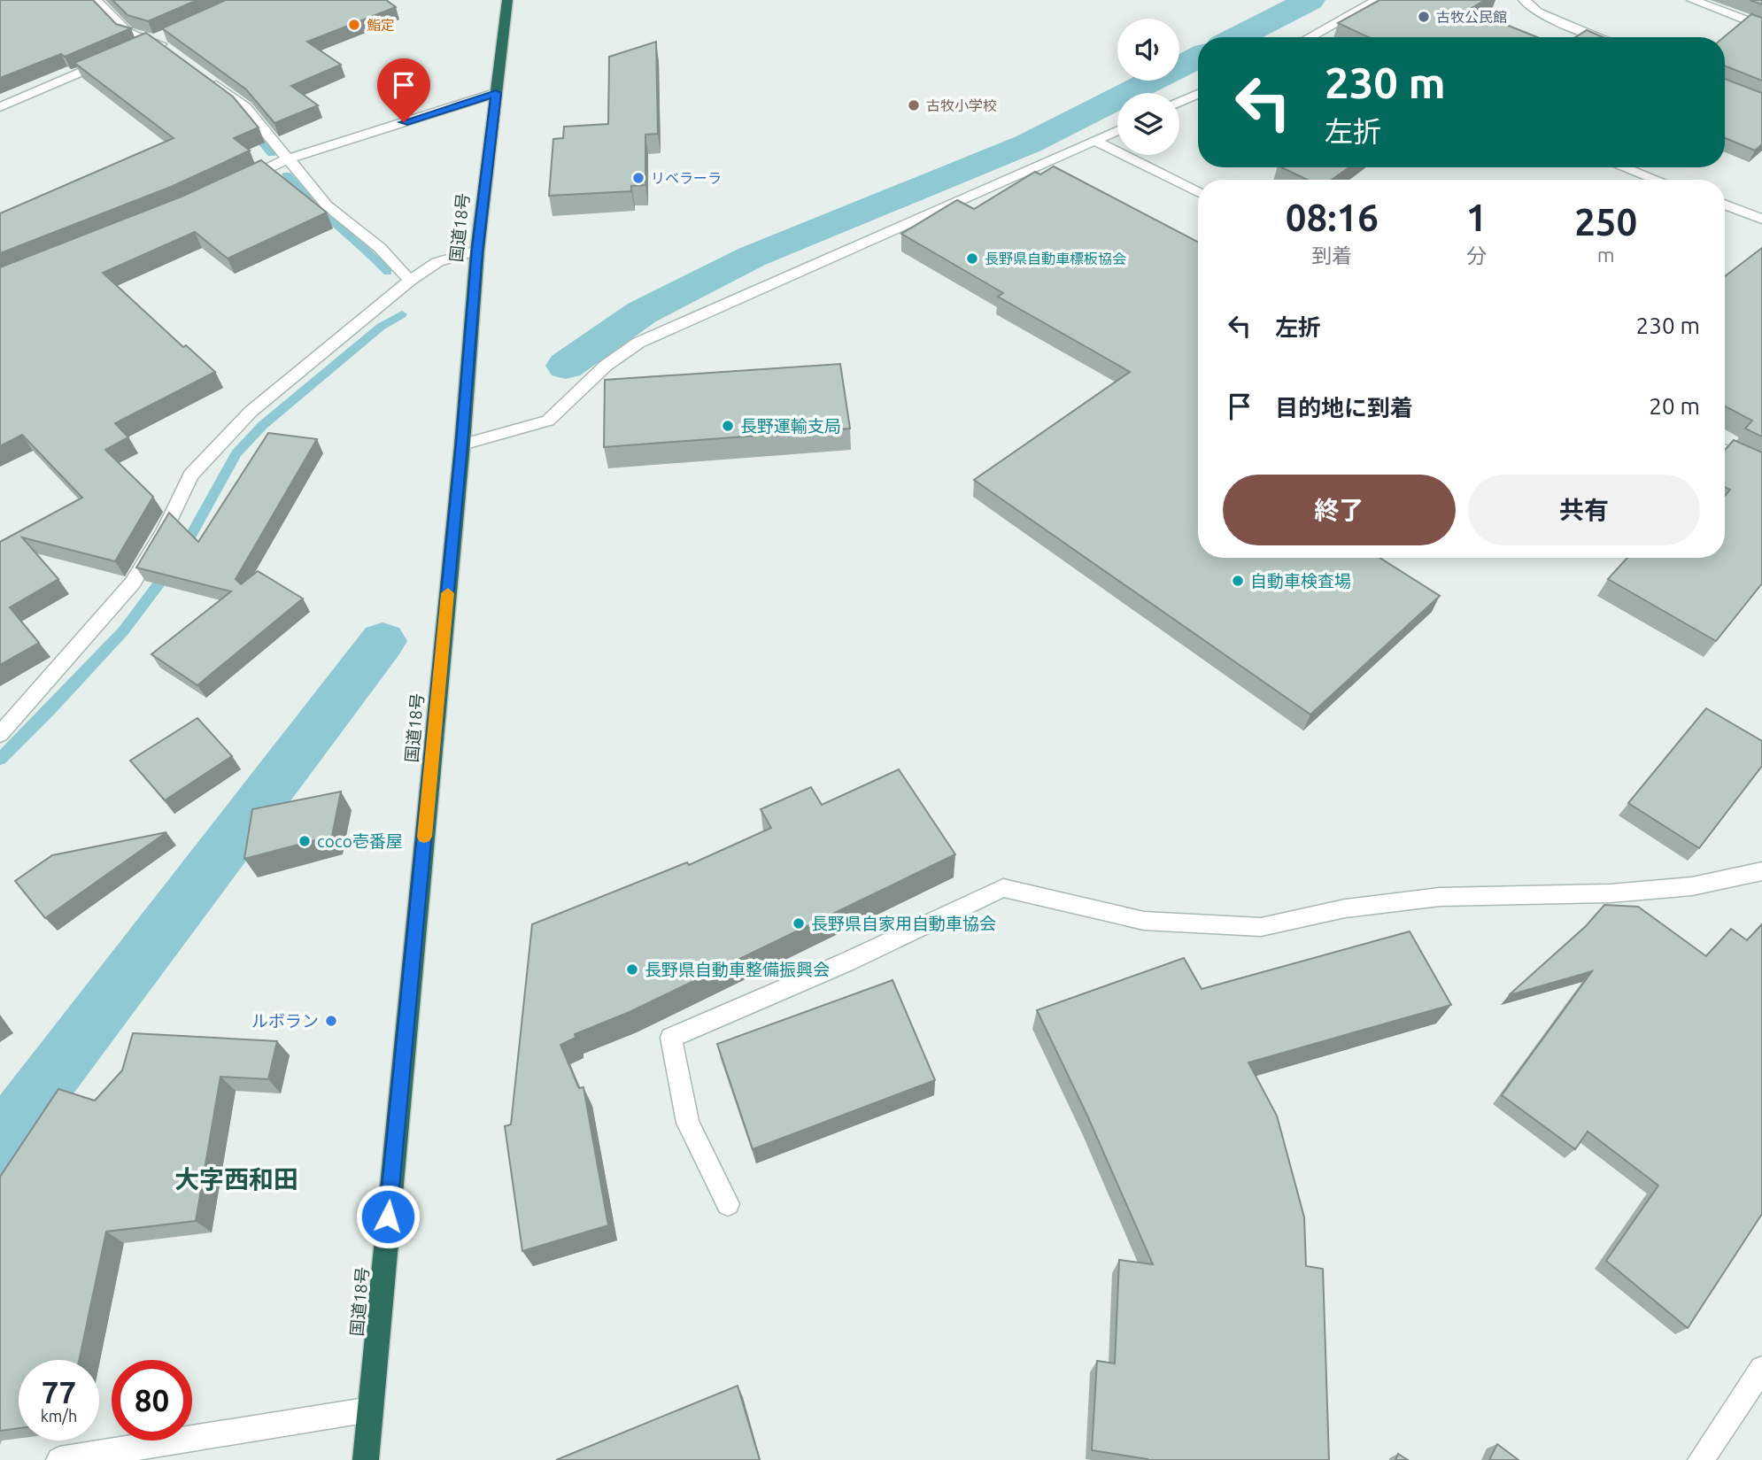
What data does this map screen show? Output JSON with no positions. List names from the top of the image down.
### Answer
{
  "streets": {
    "highway": ["国道18号"]
  },
  "districts": ["大字西和田"],
  "places": [
    "古牧公民館",
    "鮨定",
    "古牧小学校",
    "リベラーラ",
    "長野県自動車標板協会",
    "長野運輸支局",
    "自動車検査場",
    "coco壱番屋",
    "長野県自家用自動車協会",
    "長野県自動車整備振興会",
    "ルボラン"
  ],
  "page": {
    "turn": ["230 m", "左折"],
    "eta": [
      "08:16",
      "到着",
      "1",
      "分",
      "250",
      "m"
    ],
    "list": [
      {
        "name": "左折",
        "value": "230 m"
      },
      {
        "name": "目的地に到着",
        "value": "20 m"
      }
    ],
    "buttons": ["終了", "共有"],
    "speed": "77 km/h",
    "limit": "80"
  }
}
